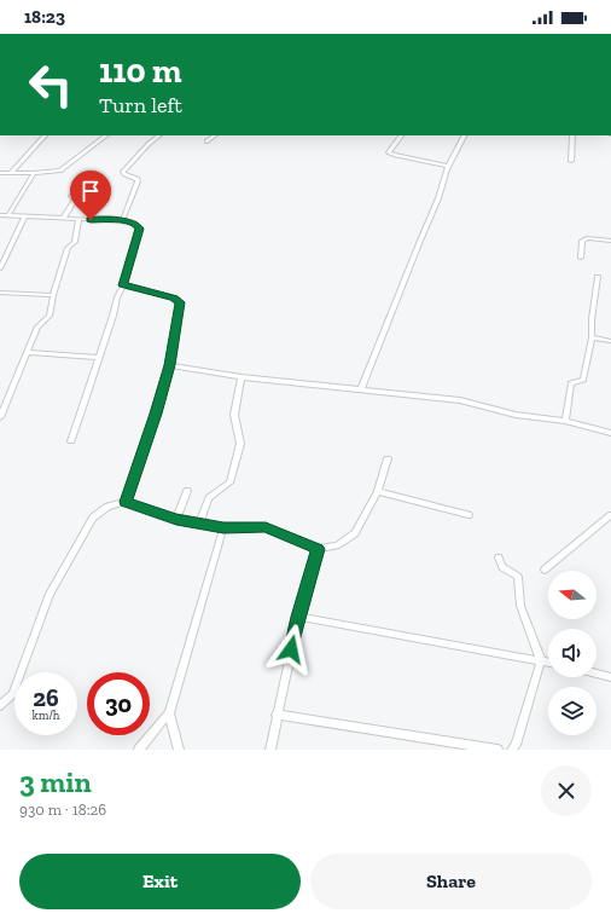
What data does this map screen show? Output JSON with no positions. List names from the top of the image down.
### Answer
{
  "north": "left",
  "page": {
    "status": "18:23",
    "turn": ["110 m", "Turn left"],
    "speed": "26 km/h",
    "limit": "30",
    "heading": ["3 min", "930 m · 18:26"],
    "buttons": ["Exit", "Share"]
  }
}
